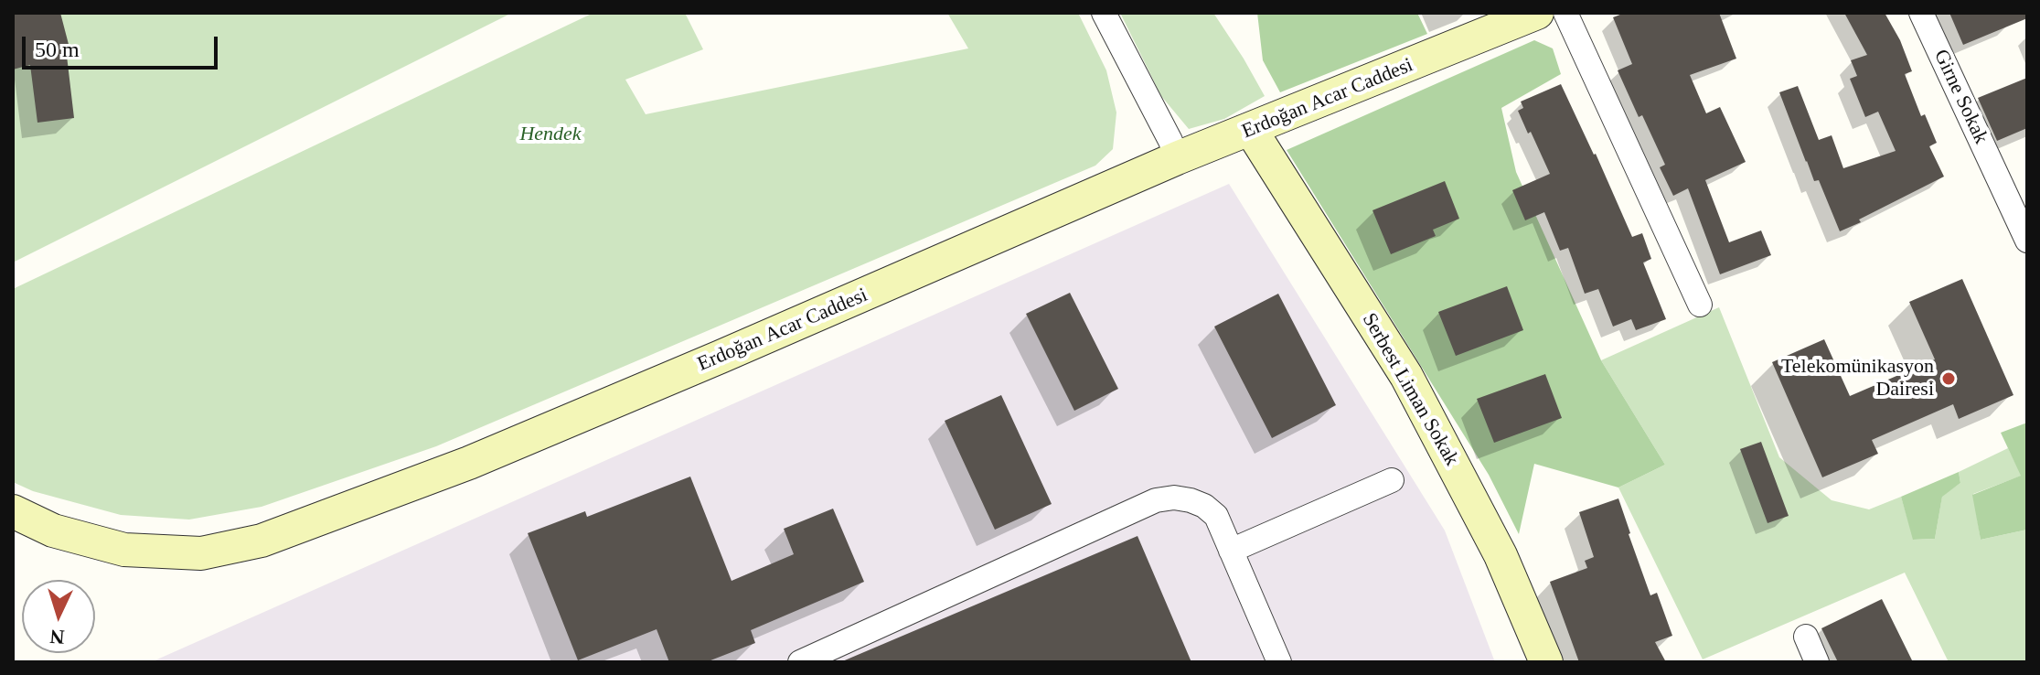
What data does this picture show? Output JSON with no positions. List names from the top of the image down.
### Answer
{
  "streets": {
    "main road": ["Erdoğan Acar Caddesi", "Serbest Liman Sokak"],
    "street": ["Girne Sokak"]
  },
  "crossings": [
    ["Erdoğan Acar Caddesi", "Serbest Liman Sokak"]
  ],
  "parks": ["Hendek"],
  "places": ["Telekomünikasyon Dairesi"],
  "scale_bar": "50 m",
  "north": "bottom"
}
